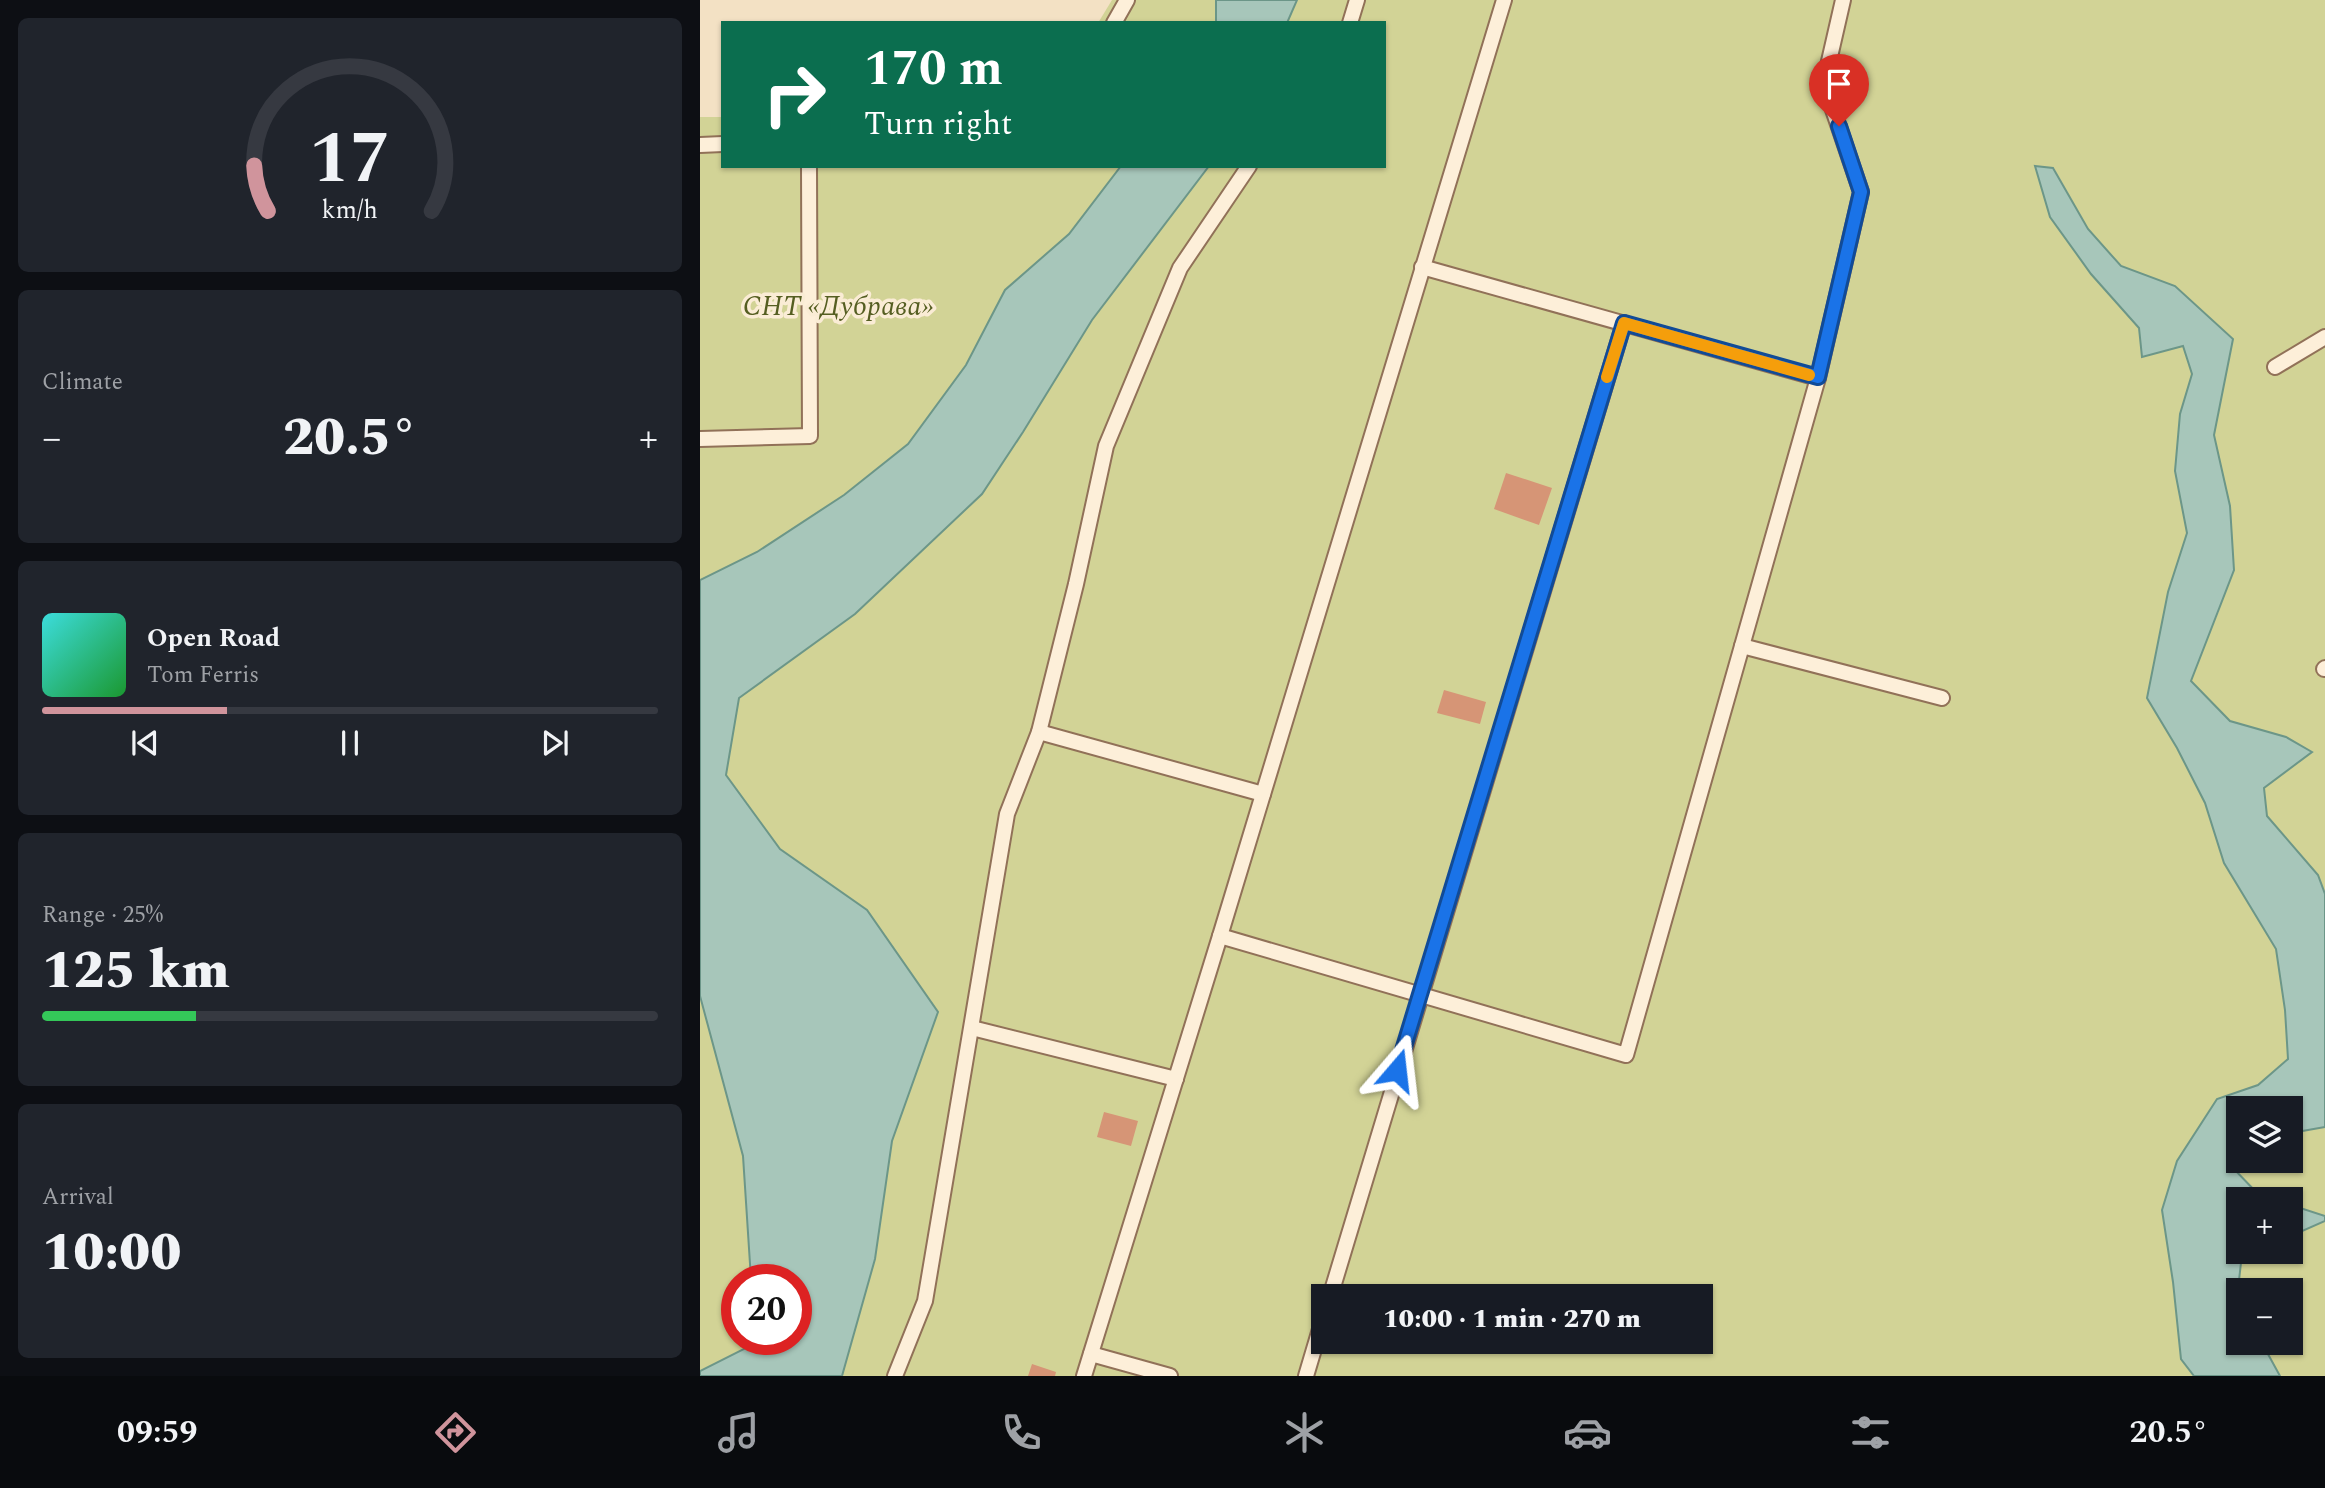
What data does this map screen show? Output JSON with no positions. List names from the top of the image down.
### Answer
{
  "parks": ["СНТ «Дубрава»"],
  "page": {
    "turn": ["170 m", "Turn right"],
    "tile": [
      "Climate",
      ["Range · 25%", "125 km"],
      ["Arrival", "10:00"]
    ],
    "heat": ["−", "20.5°", "+"],
    "song": ["Open Road", "Tom Ferris"],
    "map_buttons": ["+", "−"],
    "limit": "20",
    "trip": "10:00 · 1 min · 270 m",
    "tabs": ["09:59", "20.5°"],
    "gauge": ["17", "km/h"]
  }
}
